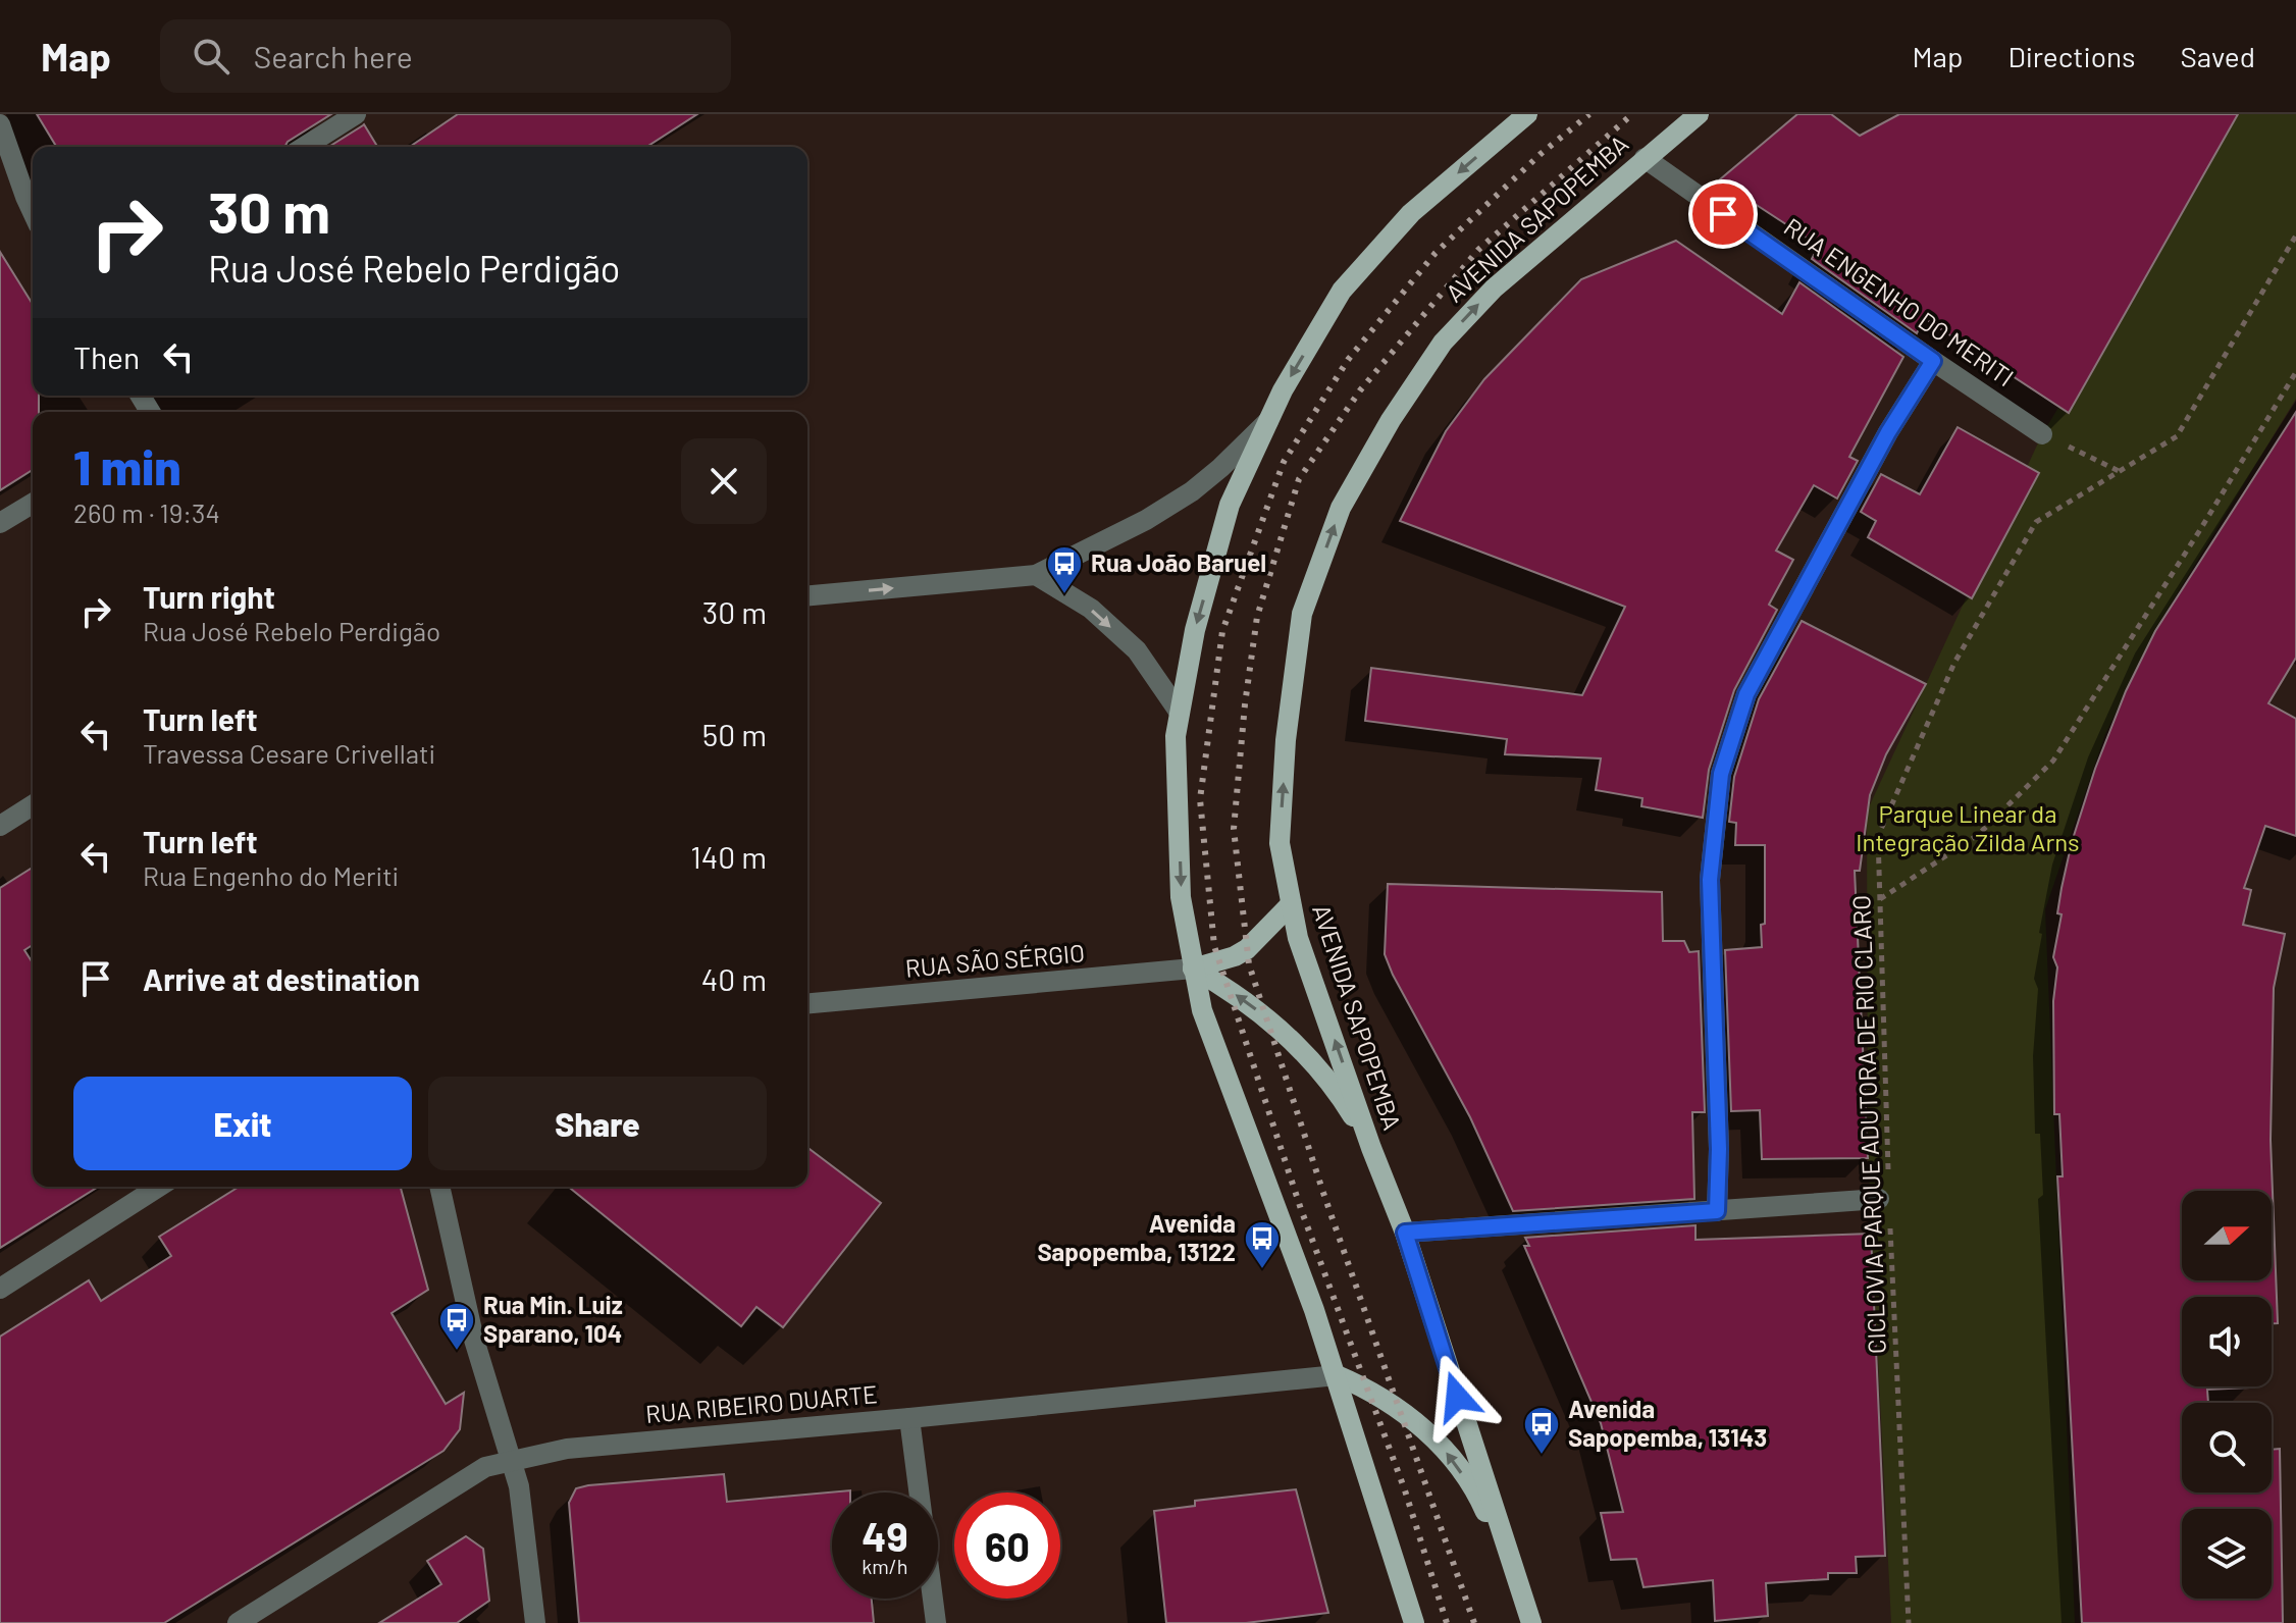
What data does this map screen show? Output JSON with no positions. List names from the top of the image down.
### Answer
{
  "streets": {
    "main road": ["AVENIDA SAPOPEMBA"],
    "street": ["RUA ENGENHO DO MERITI", "RUA SÃO SÉRGIO", "RUA RIBEIRO DUARTE"],
    "path": ["CICLOVIA PARQUE ADUTORA DE RIO CLARO"]
  },
  "crossings": [
    ["AVENIDA SAPOPEMBA", "RUA ENGENHO DO MERITI"]
  ],
  "parks": ["Parque Linear da Integração Zilda Arns"],
  "places": {
    "bus stop": [
      "Rua João Baruel",
      "Avenida Sapopemba, 13122",
      "Rua Min. Luiz Sparano, 104",
      "Avenida Sapopemba, 13143"
    ]
  },
  "north": "right",
  "page": {
    "header": "Map",
    "search": "Search here",
    "nav": ["Map", "Directions", "Saved"],
    "turn": ["30 m", "Rua José Rebelo Perdigão"],
    "then": "Then",
    "heading": ["1 min", "260 m · 19:34"],
    "list": [
      {
        "name": "Turn right",
        "note": "Rua José Rebelo Perdigão",
        "value": "30 m"
      },
      {
        "name": "Turn left",
        "note": "Travessa Cesare Crivellati",
        "value": "50 m"
      },
      {
        "name": "Turn left",
        "note": "Rua Engenho do Meriti",
        "value": "140 m"
      },
      {
        "name": "Arrive at destination",
        "value": "40 m"
      }
    ],
    "buttons": ["Exit", "Share"],
    "speed": "49 km/h",
    "limit": "60"
  }
}
